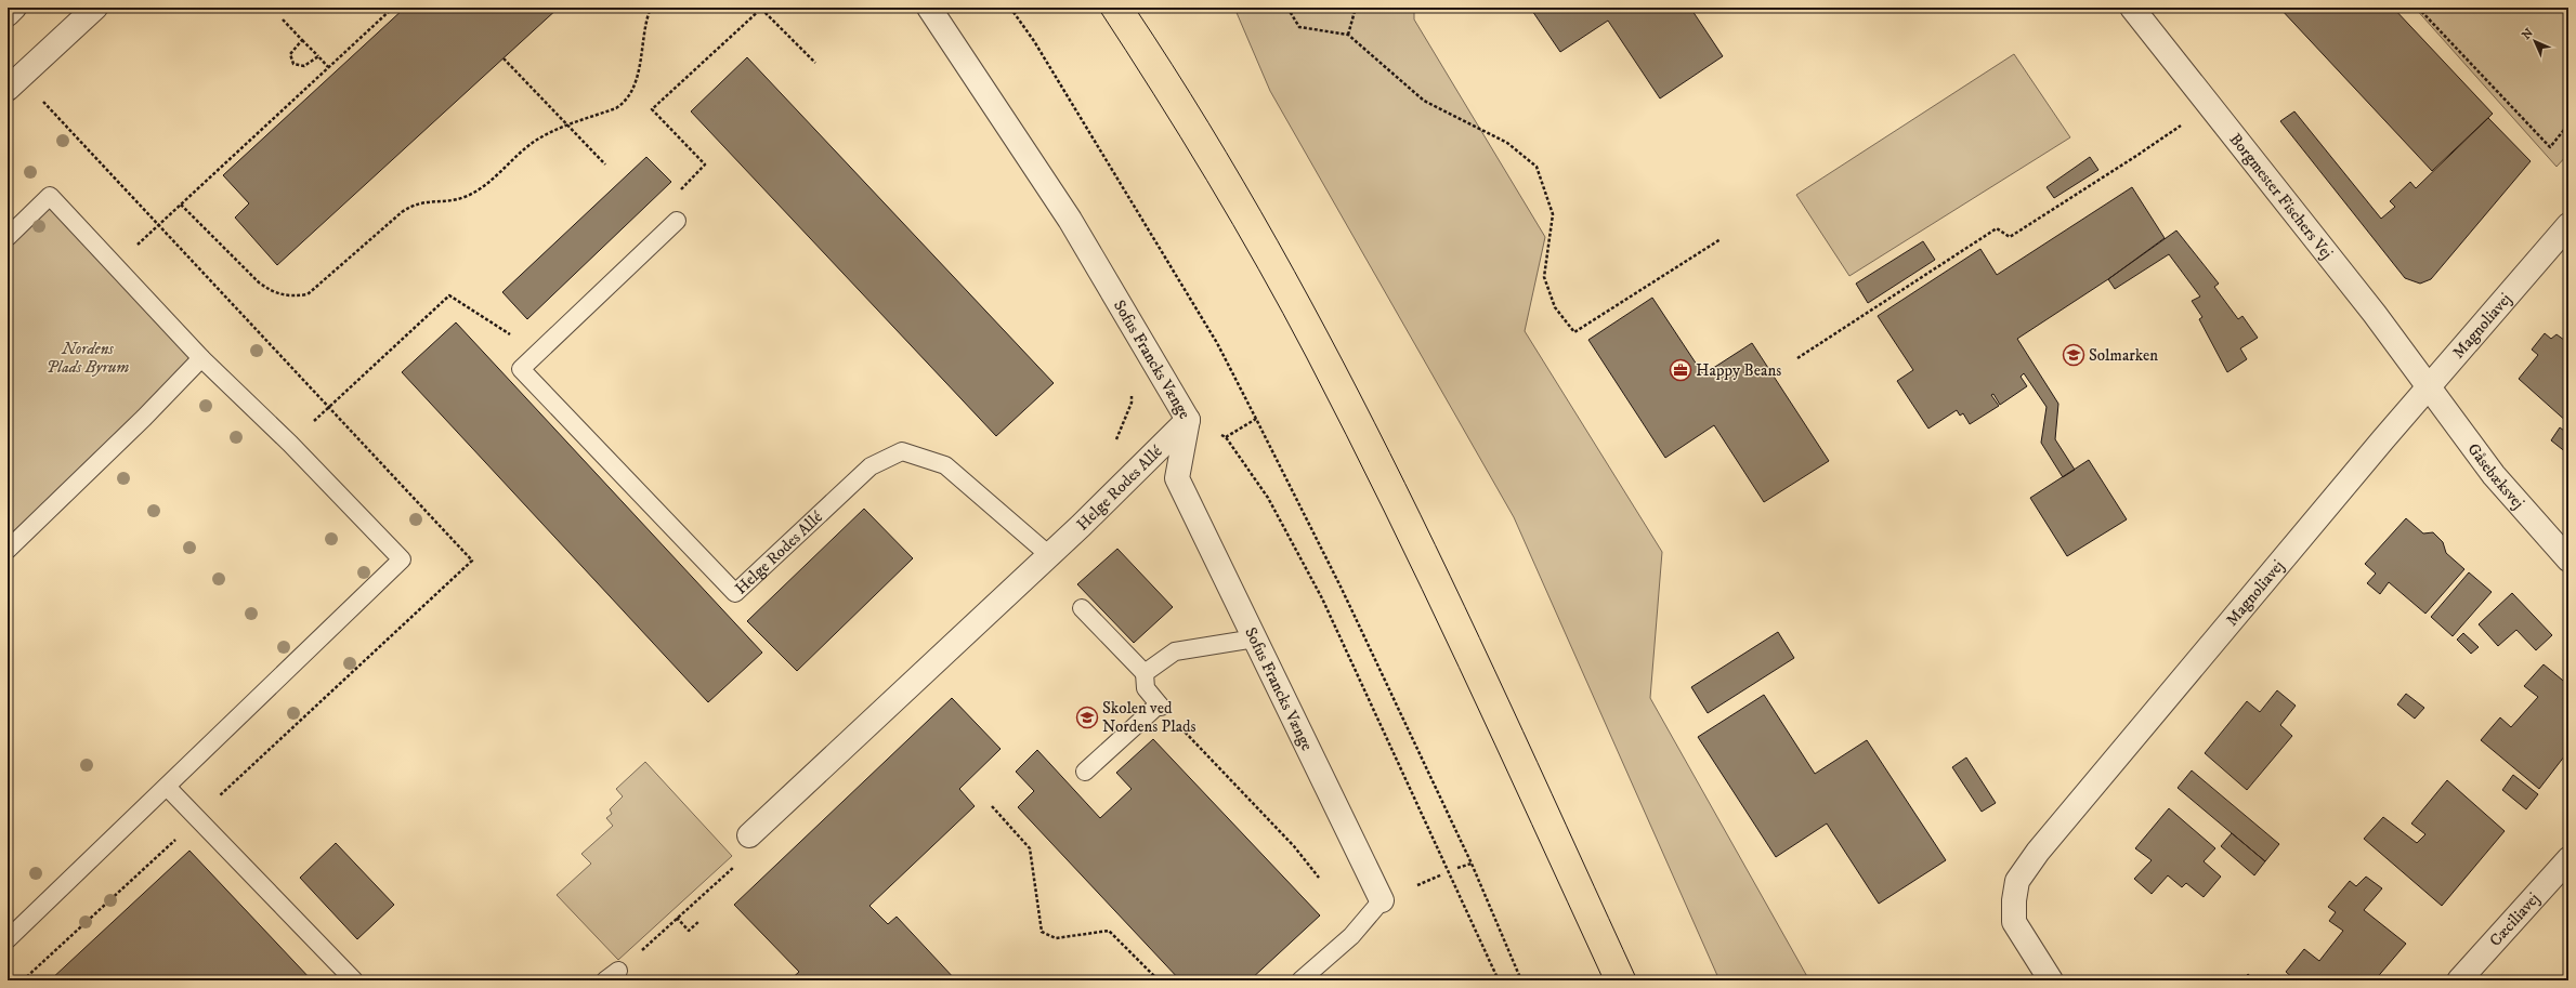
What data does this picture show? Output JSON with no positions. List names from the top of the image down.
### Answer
{
  "streets": {
    "street": [
      "Borgmester Fischers Vej",
      "Magnoliavej",
      "Sofus Francks Vænge",
      "Gåsebæksvej",
      "Helge Rodes Allé",
      "Cæciliavej"
    ]
  },
  "crossings": [
    ["Borgmester Fischers Vej", "Magnoliavej"],
    ["Borgmester Fischers Vej", "Gåsebæksvej"],
    ["Magnoliavej", "Gåsebæksvej"],
    ["Sofus Francks Vænge", "Helge Rodes Allé"]
  ],
  "parks": ["Nordens Plads Byrum"],
  "places": {
    "school or university": ["Solmarken", "Skolen ved Nordens Plads"],
    "office": ["Happy Beans"]
  },
  "north": "top left"
}
